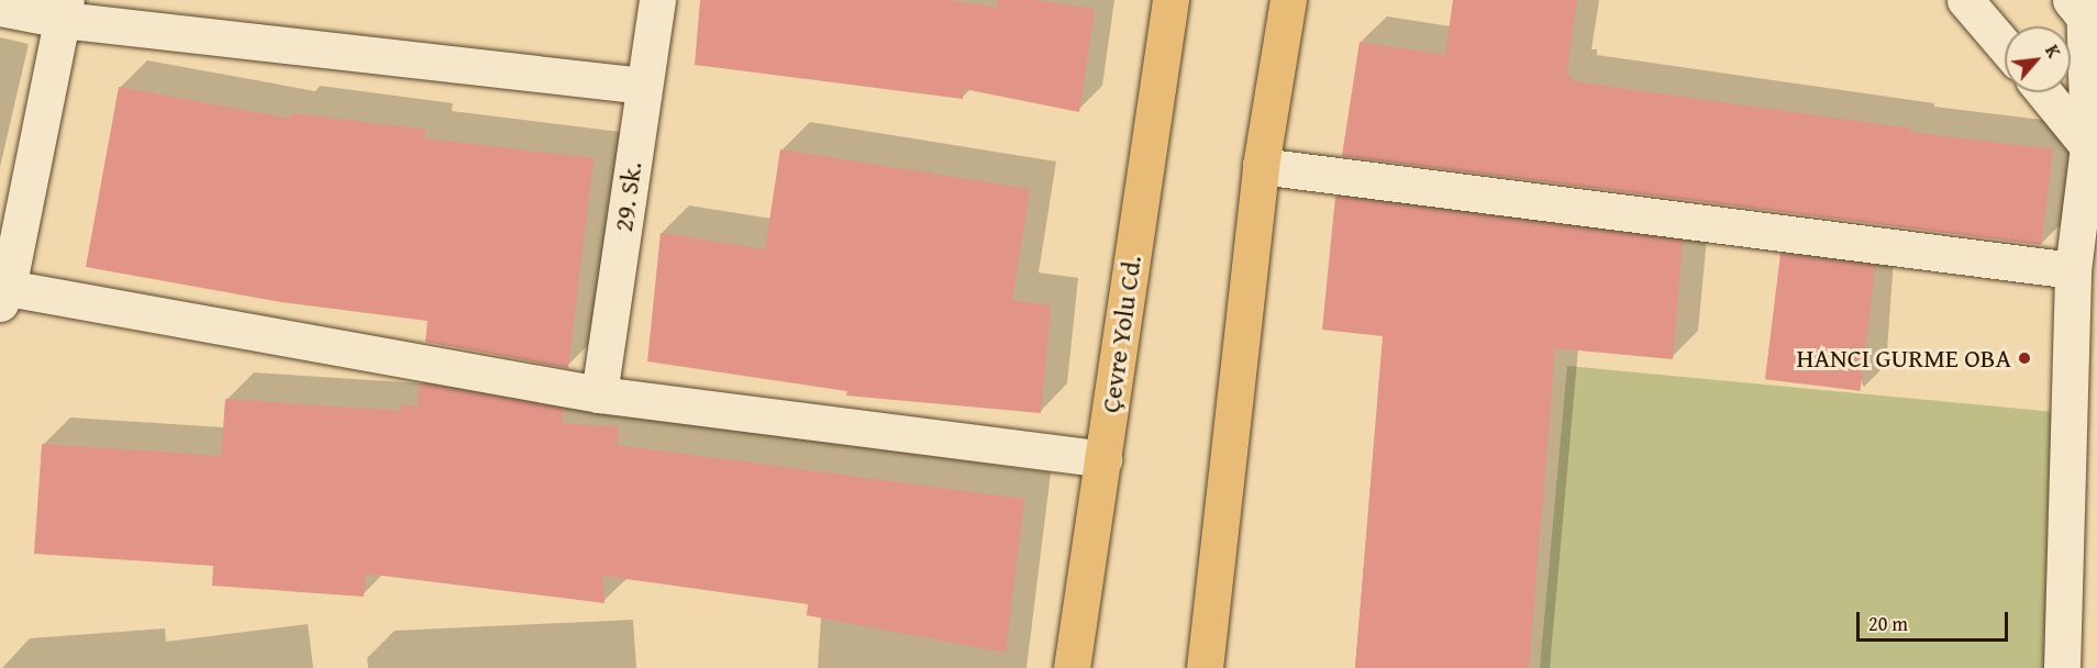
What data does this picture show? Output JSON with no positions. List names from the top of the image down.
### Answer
{
  "streets": {
    "highway": ["Çevre Yolu Cd."],
    "street": ["29. Sk."]
  },
  "places": ["HANCI GURME OBA"],
  "scale_bar": "20 m",
  "north": "top right"
}
